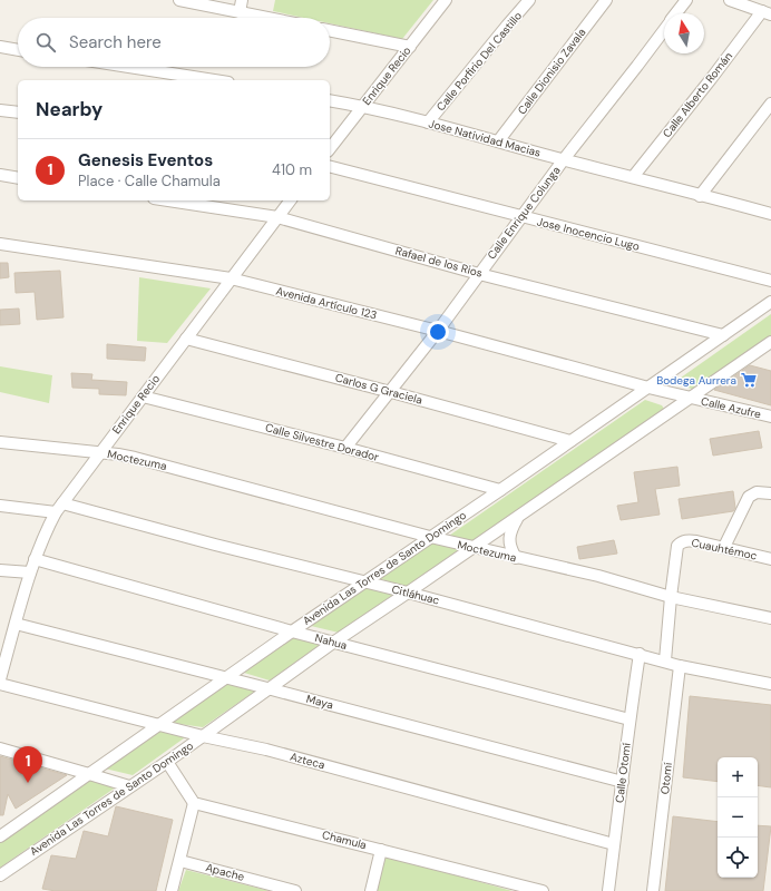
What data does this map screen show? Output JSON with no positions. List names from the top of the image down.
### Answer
{
  "streets": {
    "street": [
      "Calle Porfirio Del Castillo",
      "Calle Dionisio Zavala",
      "Enrique Recio",
      "Calle Alberto Román",
      "Jose Natividad Macias",
      "Calle Enrique Colunga",
      "Jose Inocencio Lugo",
      "Rafael de los Rios",
      "Avenida Artículo 123",
      "Carlos G Graciela",
      "Calle Azufre",
      "Calle Silvestre Dorador",
      "Moctezuma",
      "Cuauhtémoc",
      "Avenida Las Torres de Santo Domingo",
      "Citláhuac",
      "Nahua",
      "Maya",
      "Azteca",
      "Calle Otomí",
      "Otomí",
      "Chamula",
      "Apache"
    ]
  },
  "crossings": [
    ["Calle Porfirio Del Castillo", "Jose Natividad Macias"],
    ["Calle Dionisio Zavala", "Jose Natividad Macias"],
    ["Enrique Recio", "Jose Natividad Macias"],
    ["Enrique Recio", "Rafael de los Rios"],
    ["Enrique Recio", "Avenida Artículo 123"],
    ["Enrique Recio", "Carlos G Graciela"],
    ["Enrique Recio", "Calle Silvestre Dorador"],
    ["Enrique Recio", "Moctezuma"],
    ["Enrique Recio", "Citláhuac"],
    ["Enrique Recio", "Nahua"],
    ["Enrique Recio", "Maya"],
    ["Calle Alberto Román", "Jose Natividad Macias"],
    ["Jose Natividad Macias", "Calle Enrique Colunga"],
    ["Calle Enrique Colunga", "Jose Inocencio Lugo"],
    ["Calle Enrique Colunga", "Rafael de los Rios"],
    ["Calle Enrique Colunga", "Avenida Artículo 123"],
    ["Calle Enrique Colunga", "Carlos G Graciela"],
    ["Calle Enrique Colunga", "Calle Silvestre Dorador"],
    ["Rafael de los Rios", "Avenida Las Torres de Santo Domingo"],
    ["Avenida Artículo 123", "Calle Azufre"],
    ["Avenida Artículo 123", "Avenida Las Torres de Santo Domingo"],
    ["Carlos G Graciela", "Avenida Las Torres de Santo Domingo"],
    ["Calle Azufre", "Avenida Las Torres de Santo Domingo"],
    ["Calle Silvestre Dorador", "Avenida Las Torres de Santo Domingo"],
    ["Moctezuma", "Cuauhtémoc"],
    ["Moctezuma", "Avenida Las Torres de Santo Domingo"],
    ["Avenida Las Torres de Santo Domingo", "Citláhuac"],
    ["Avenida Las Torres de Santo Domingo", "Nahua"],
    ["Avenida Las Torres de Santo Domingo", "Maya"],
    ["Avenida Las Torres de Santo Domingo", "Azteca"],
    ["Citláhuac", "Calle Otomí"],
    ["Citláhuac", "Otomí"],
    ["Nahua", "Calle Otomí"],
    ["Maya", "Calle Otomí"],
    ["Azteca", "Calle Otomí"]
  ],
  "places": {
    "supermarket": ["Bodega Aurrera"]
  },
  "north": "top",
  "page": {
    "search": "Search here",
    "heading": "Nearby",
    "list": [
      {
        "mark": "1",
        "name": "Genesis Eventos",
        "note": "Place · Calle Chamula",
        "value": "410 m"
      }
    ],
    "pins": "1",
    "map_buttons": ["+", "−"]
  }
}
